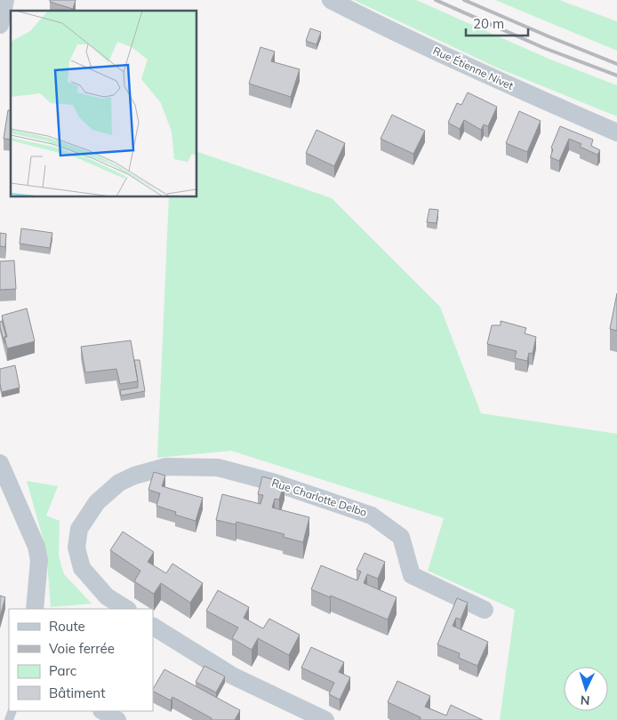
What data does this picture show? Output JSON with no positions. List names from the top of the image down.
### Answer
{
  "streets": {
    "street": ["Rue Étienne Nivet", "Rue Charlotte Delbo"]
  },
  "legend": [
    "Route",
    "Voie ferrée",
    "Parc",
    "Bâtiment"
  ],
  "scale_bar": "20 m",
  "north": "bottom"
}
